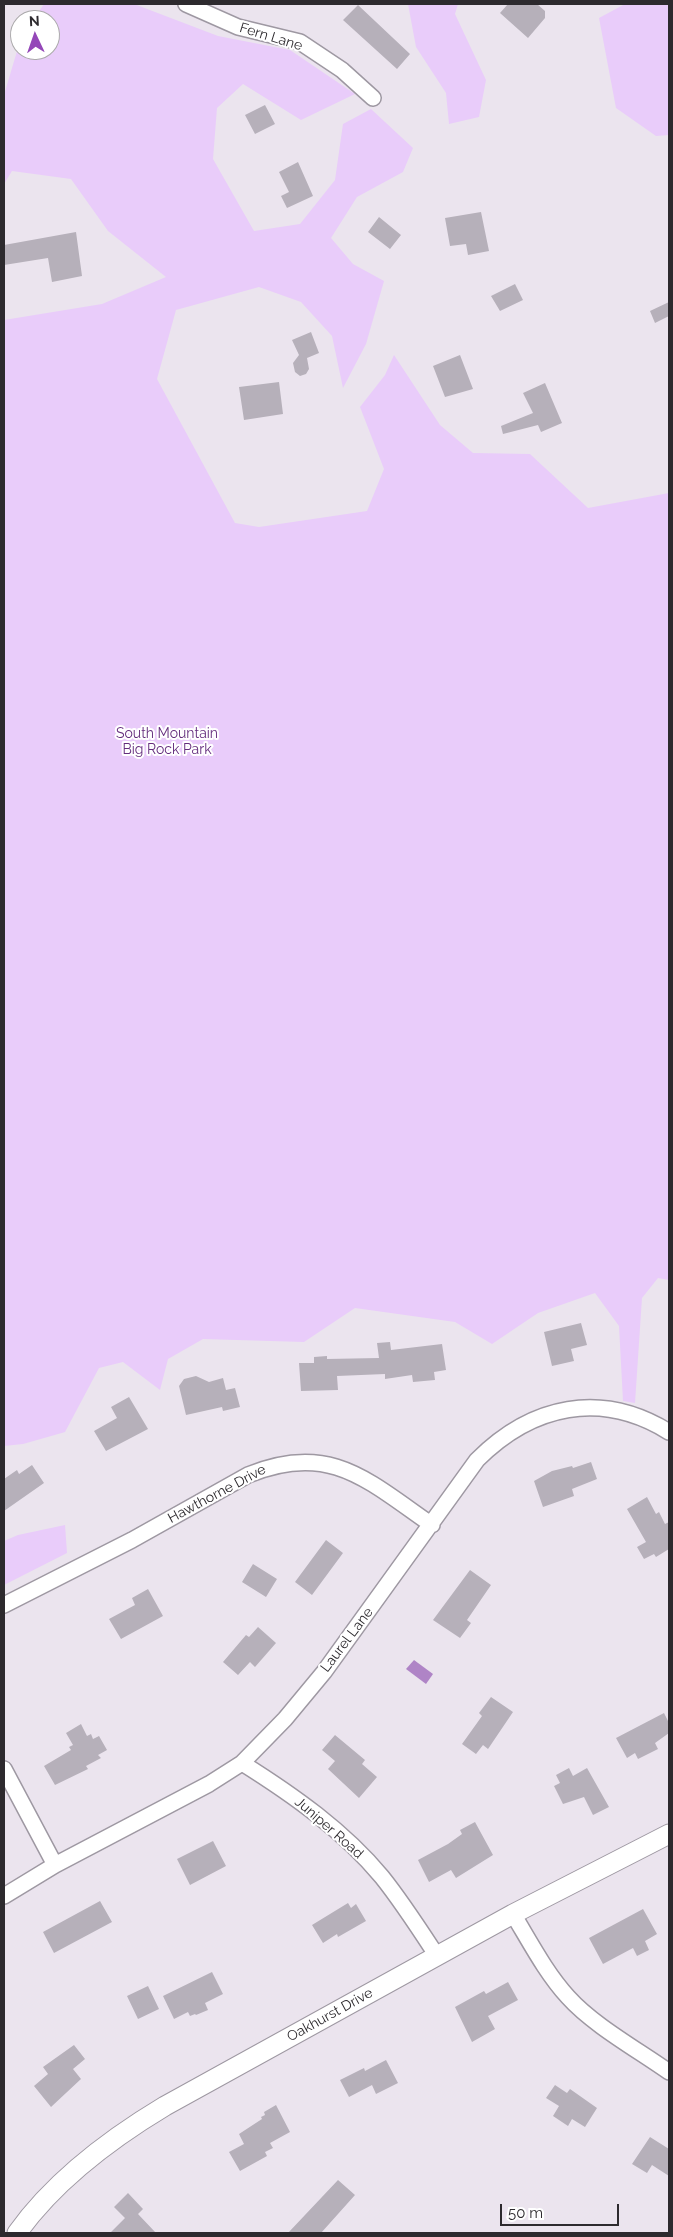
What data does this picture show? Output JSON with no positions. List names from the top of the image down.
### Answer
{
  "streets": {
    "street": [
      "Fern Lane",
      "Hawthorne Drive",
      "Laurel Lane",
      "Juniper Road",
      "Oakhurst Drive"
    ]
  },
  "crossings": [
    ["Hawthorne Drive", "Laurel Lane"],
    ["Laurel Lane", "Juniper Road"],
    ["Juniper Road", "Oakhurst Drive"]
  ],
  "parks": ["South Mountain Big Rock Park"],
  "scale_bar": "50 m",
  "north": "top"
}
